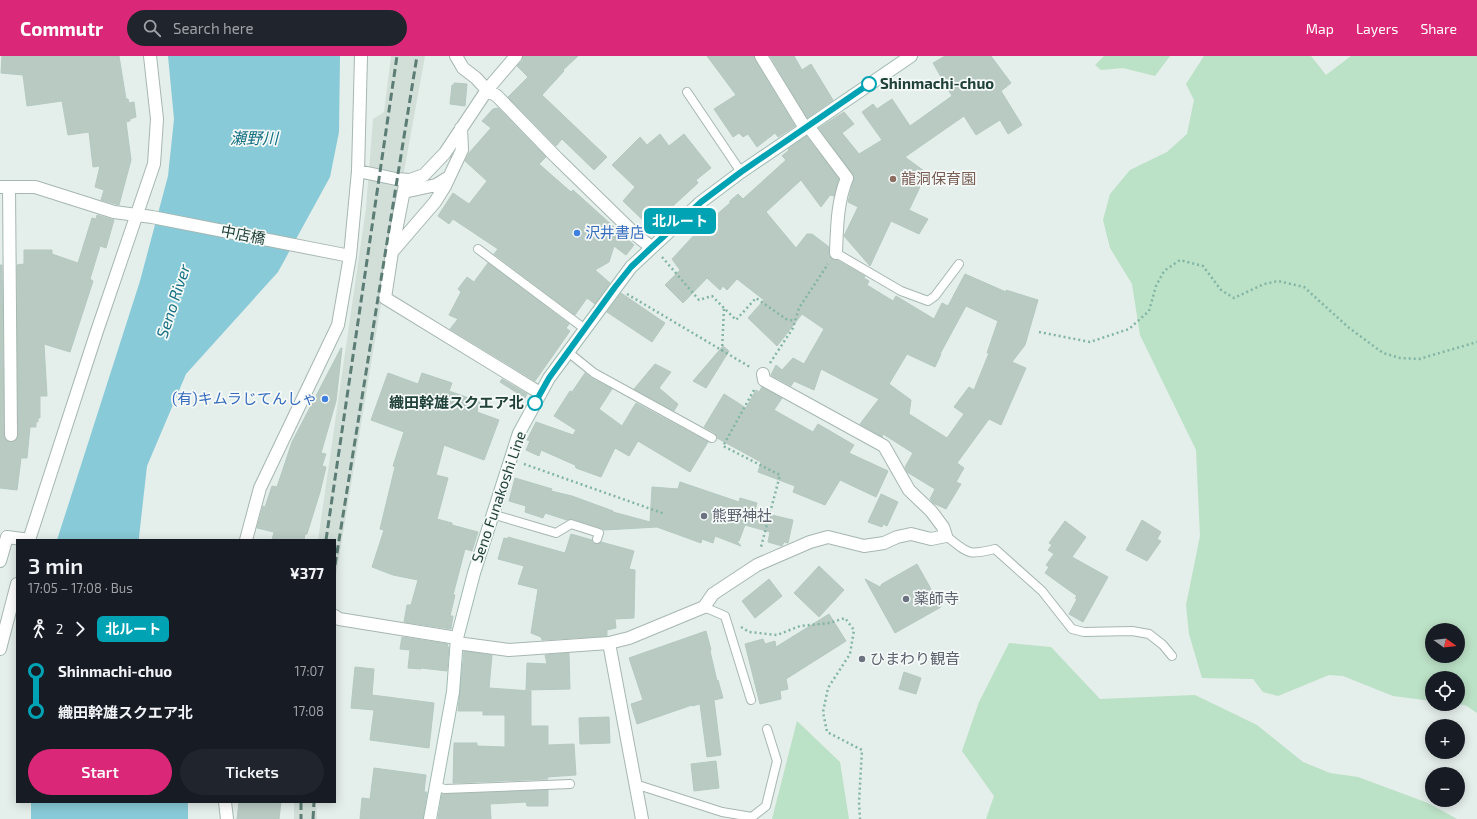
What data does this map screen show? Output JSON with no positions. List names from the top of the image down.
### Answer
{
  "streets": {
    "street": ["中店橋", "Seno Funakoshi Line"]
  },
  "water": ["瀬野川", "Seno River"],
  "places": [
    "Shinmachi-chuo",
    "龍洞保育園",
    "沢井書店",
    "(有)キムラじてんしゃ",
    "織田幹雄スクエア北",
    "熊野神社",
    "薬師寺",
    "ひまわり観音"
  ],
  "lines": ["bus line 北ルート"],
  "north": "right",
  "page": {
    "header": "Commutr",
    "search": "Search here",
    "nav": ["Map", "Layers", "Share"],
    "on_map": "北ルート",
    "heading": ["3 min", "17:05 – 17:08 · Bus", "¥377"],
    "legs": ["2", "北ルート"],
    "map_buttons": ["+", "−"],
    "list": [
      {
        "name": "Shinmachi-chuo",
        "value": "17:07"
      },
      {
        "name": "織田幹雄スクエア北",
        "value": "17:08"
      }
    ],
    "buttons": ["Start", "Tickets"]
  }
}
